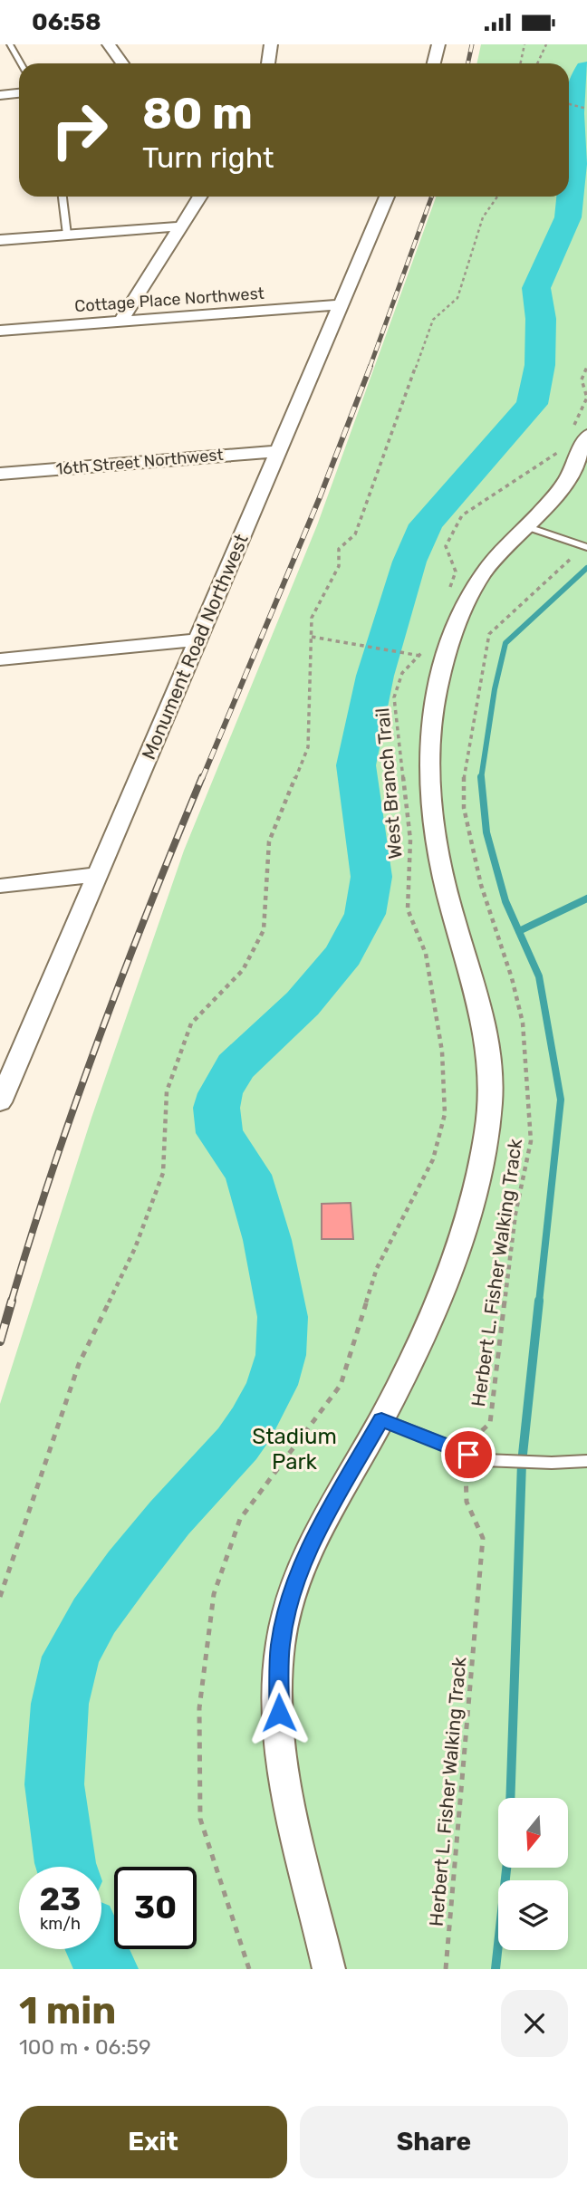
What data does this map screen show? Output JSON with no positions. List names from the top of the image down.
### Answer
{
  "streets": {
    "street": ["Cottage Place Northwest", "16th Street Northwest", "Monument Road Northwest"],
    "path": ["West Branch Trail", "Herbert L. Fisher Walking Track"]
  },
  "crossings": [
    ["Cottage Place Northwest", "Monument Road Northwest"],
    ["16th Street Northwest", "Monument Road Northwest"]
  ],
  "parks": ["Stadium Park"],
  "north": "bottom",
  "page": {
    "status": "06:58",
    "turn": ["80 m", "Turn right"],
    "speed": "23 km/h",
    "limit": "30",
    "heading": ["1 min", "100 m · 06:59"],
    "buttons": ["Exit", "Share"]
  }
}
